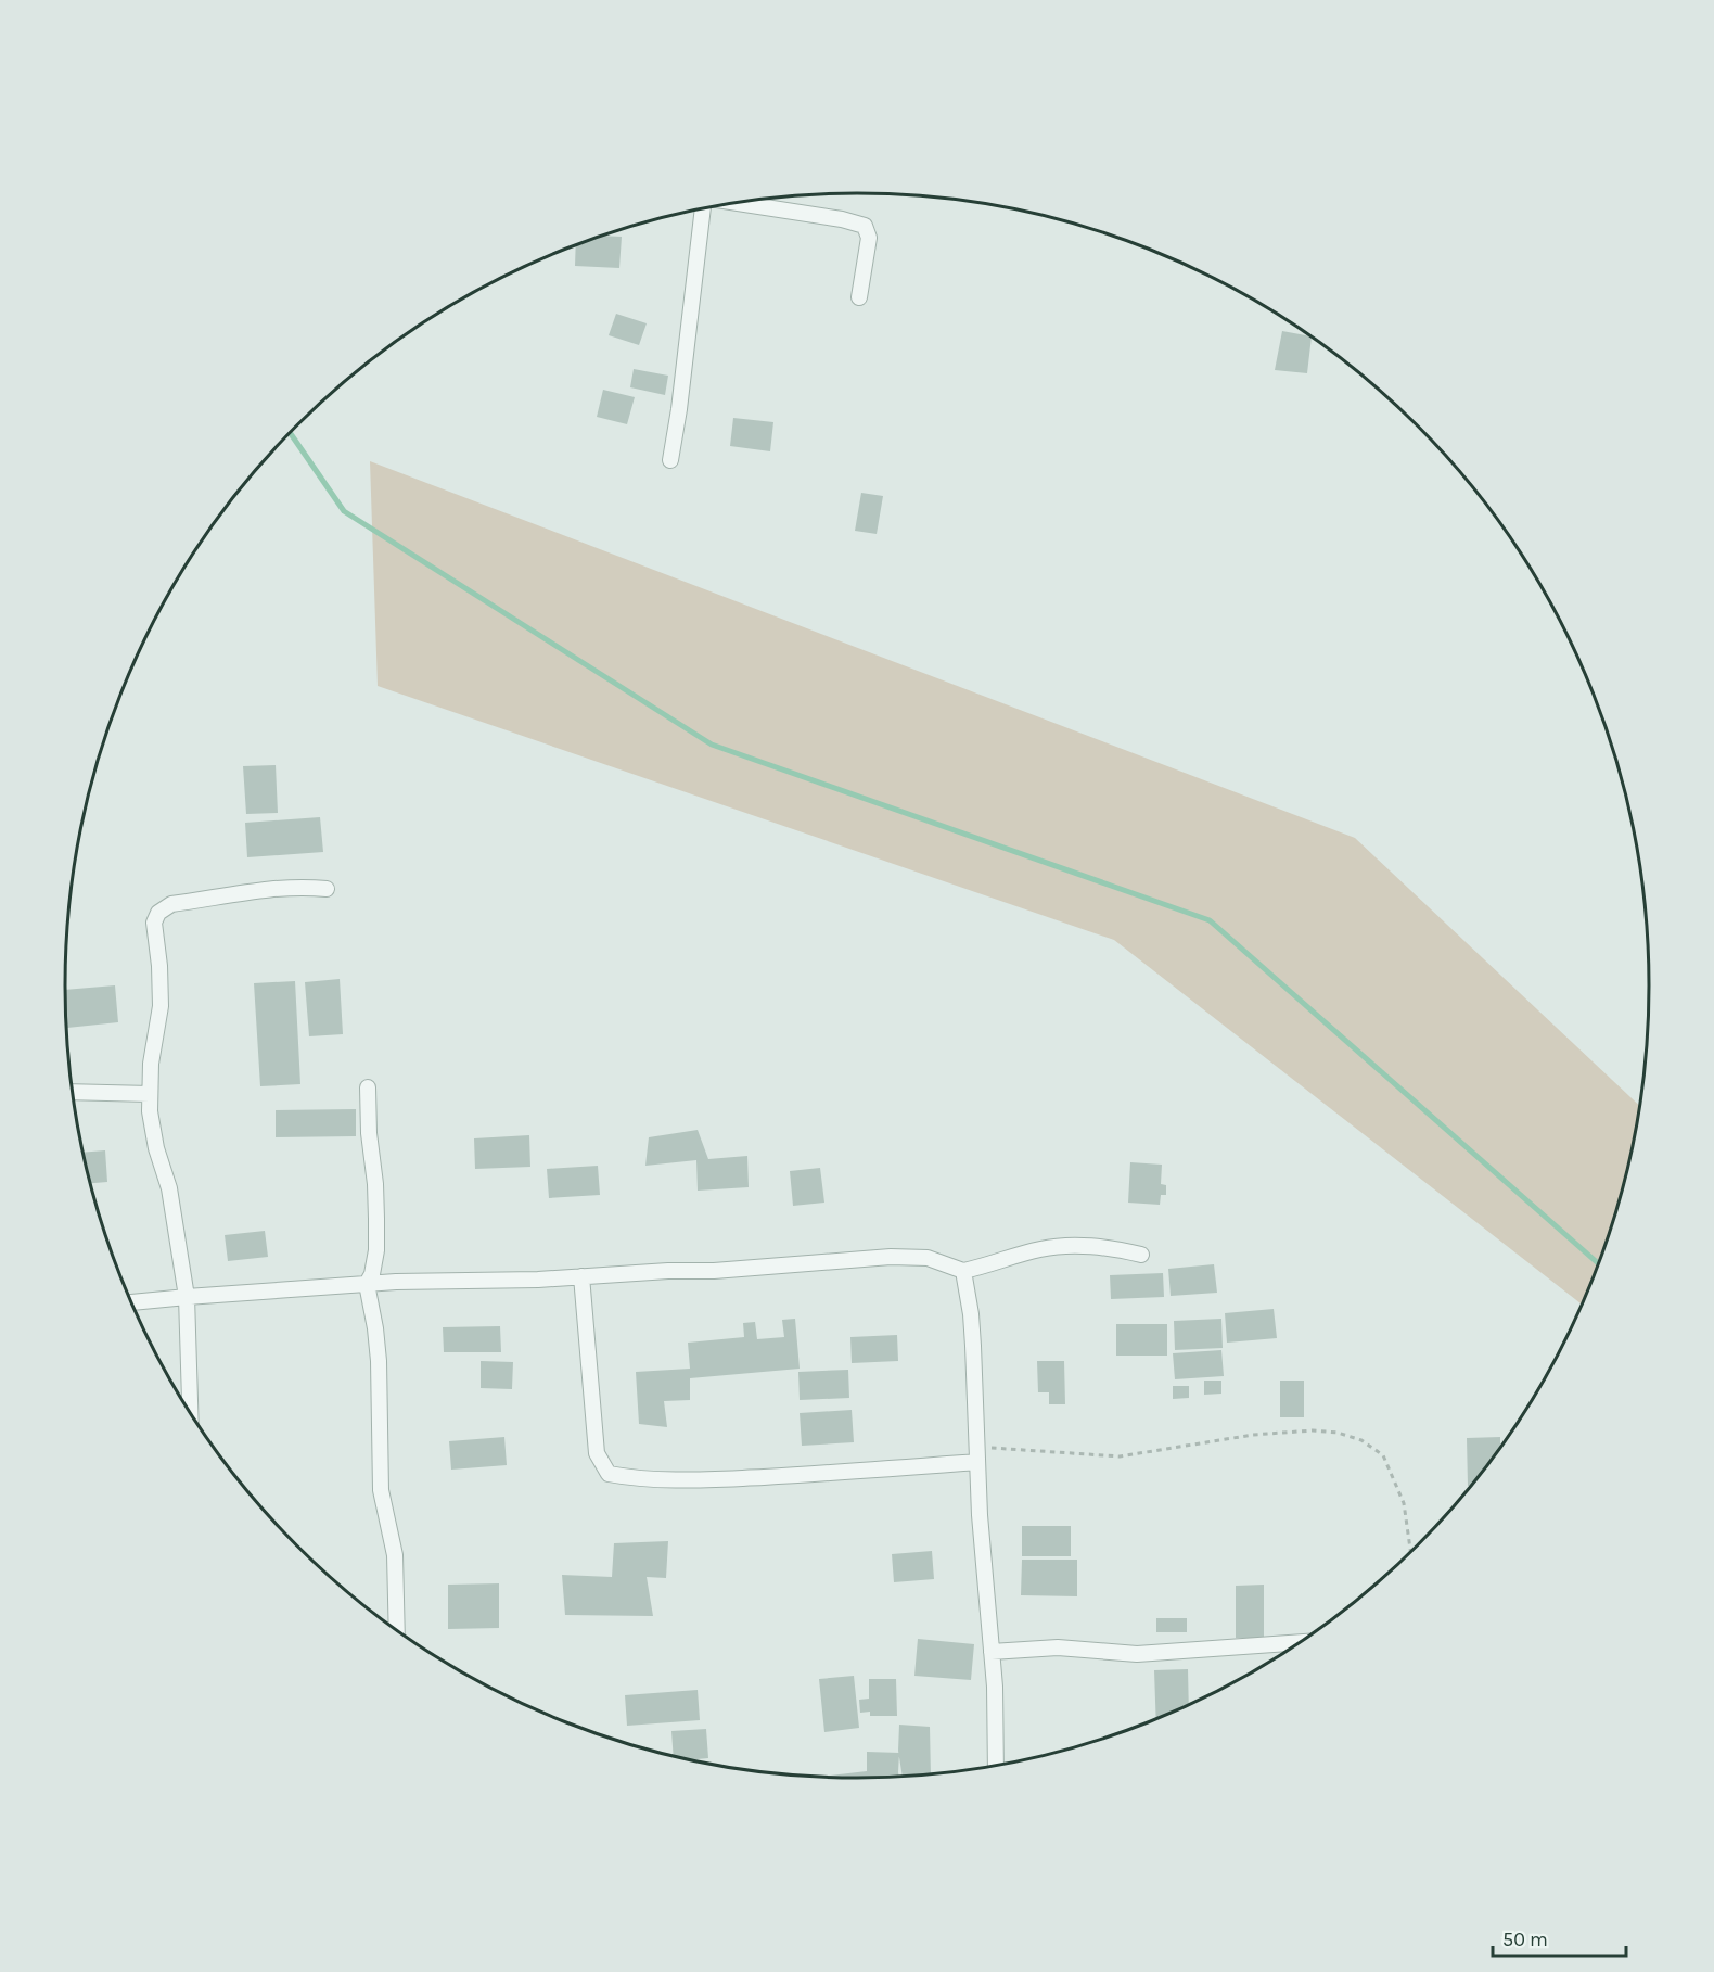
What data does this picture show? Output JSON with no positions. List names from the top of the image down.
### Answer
{
  "scale_bar": "50 m"
}
